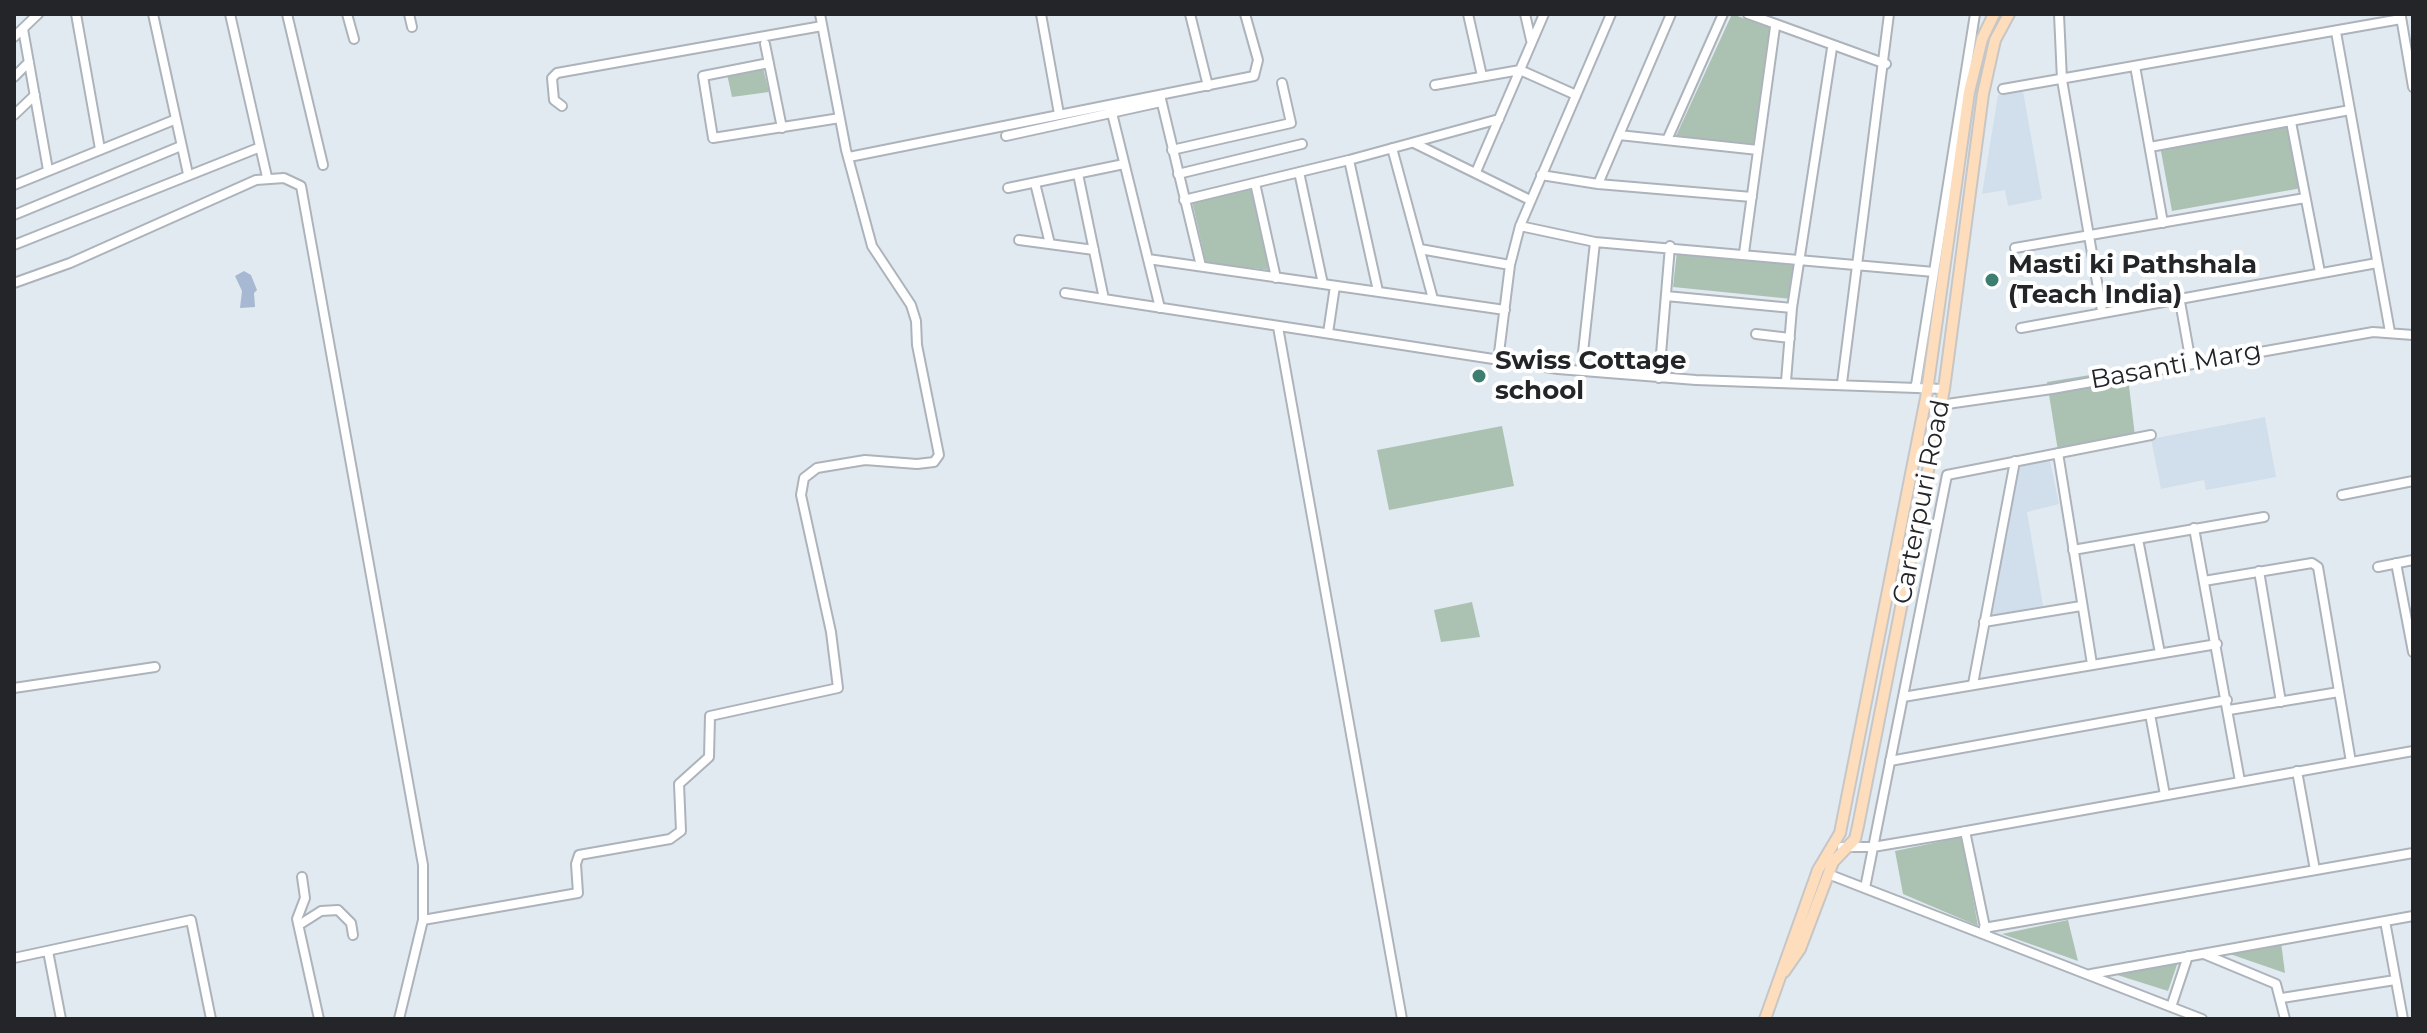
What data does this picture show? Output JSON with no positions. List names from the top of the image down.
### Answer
{
  "streets": {
    "main road": ["Carterpuri Road"],
    "street": ["Basanti Marg"]
  },
  "crossings": [
    ["Basanti Marg", "Carterpuri Road"]
  ],
  "places": ["Masti ki Pathshala (Teach India)", "Swiss Cottage school"]
}
